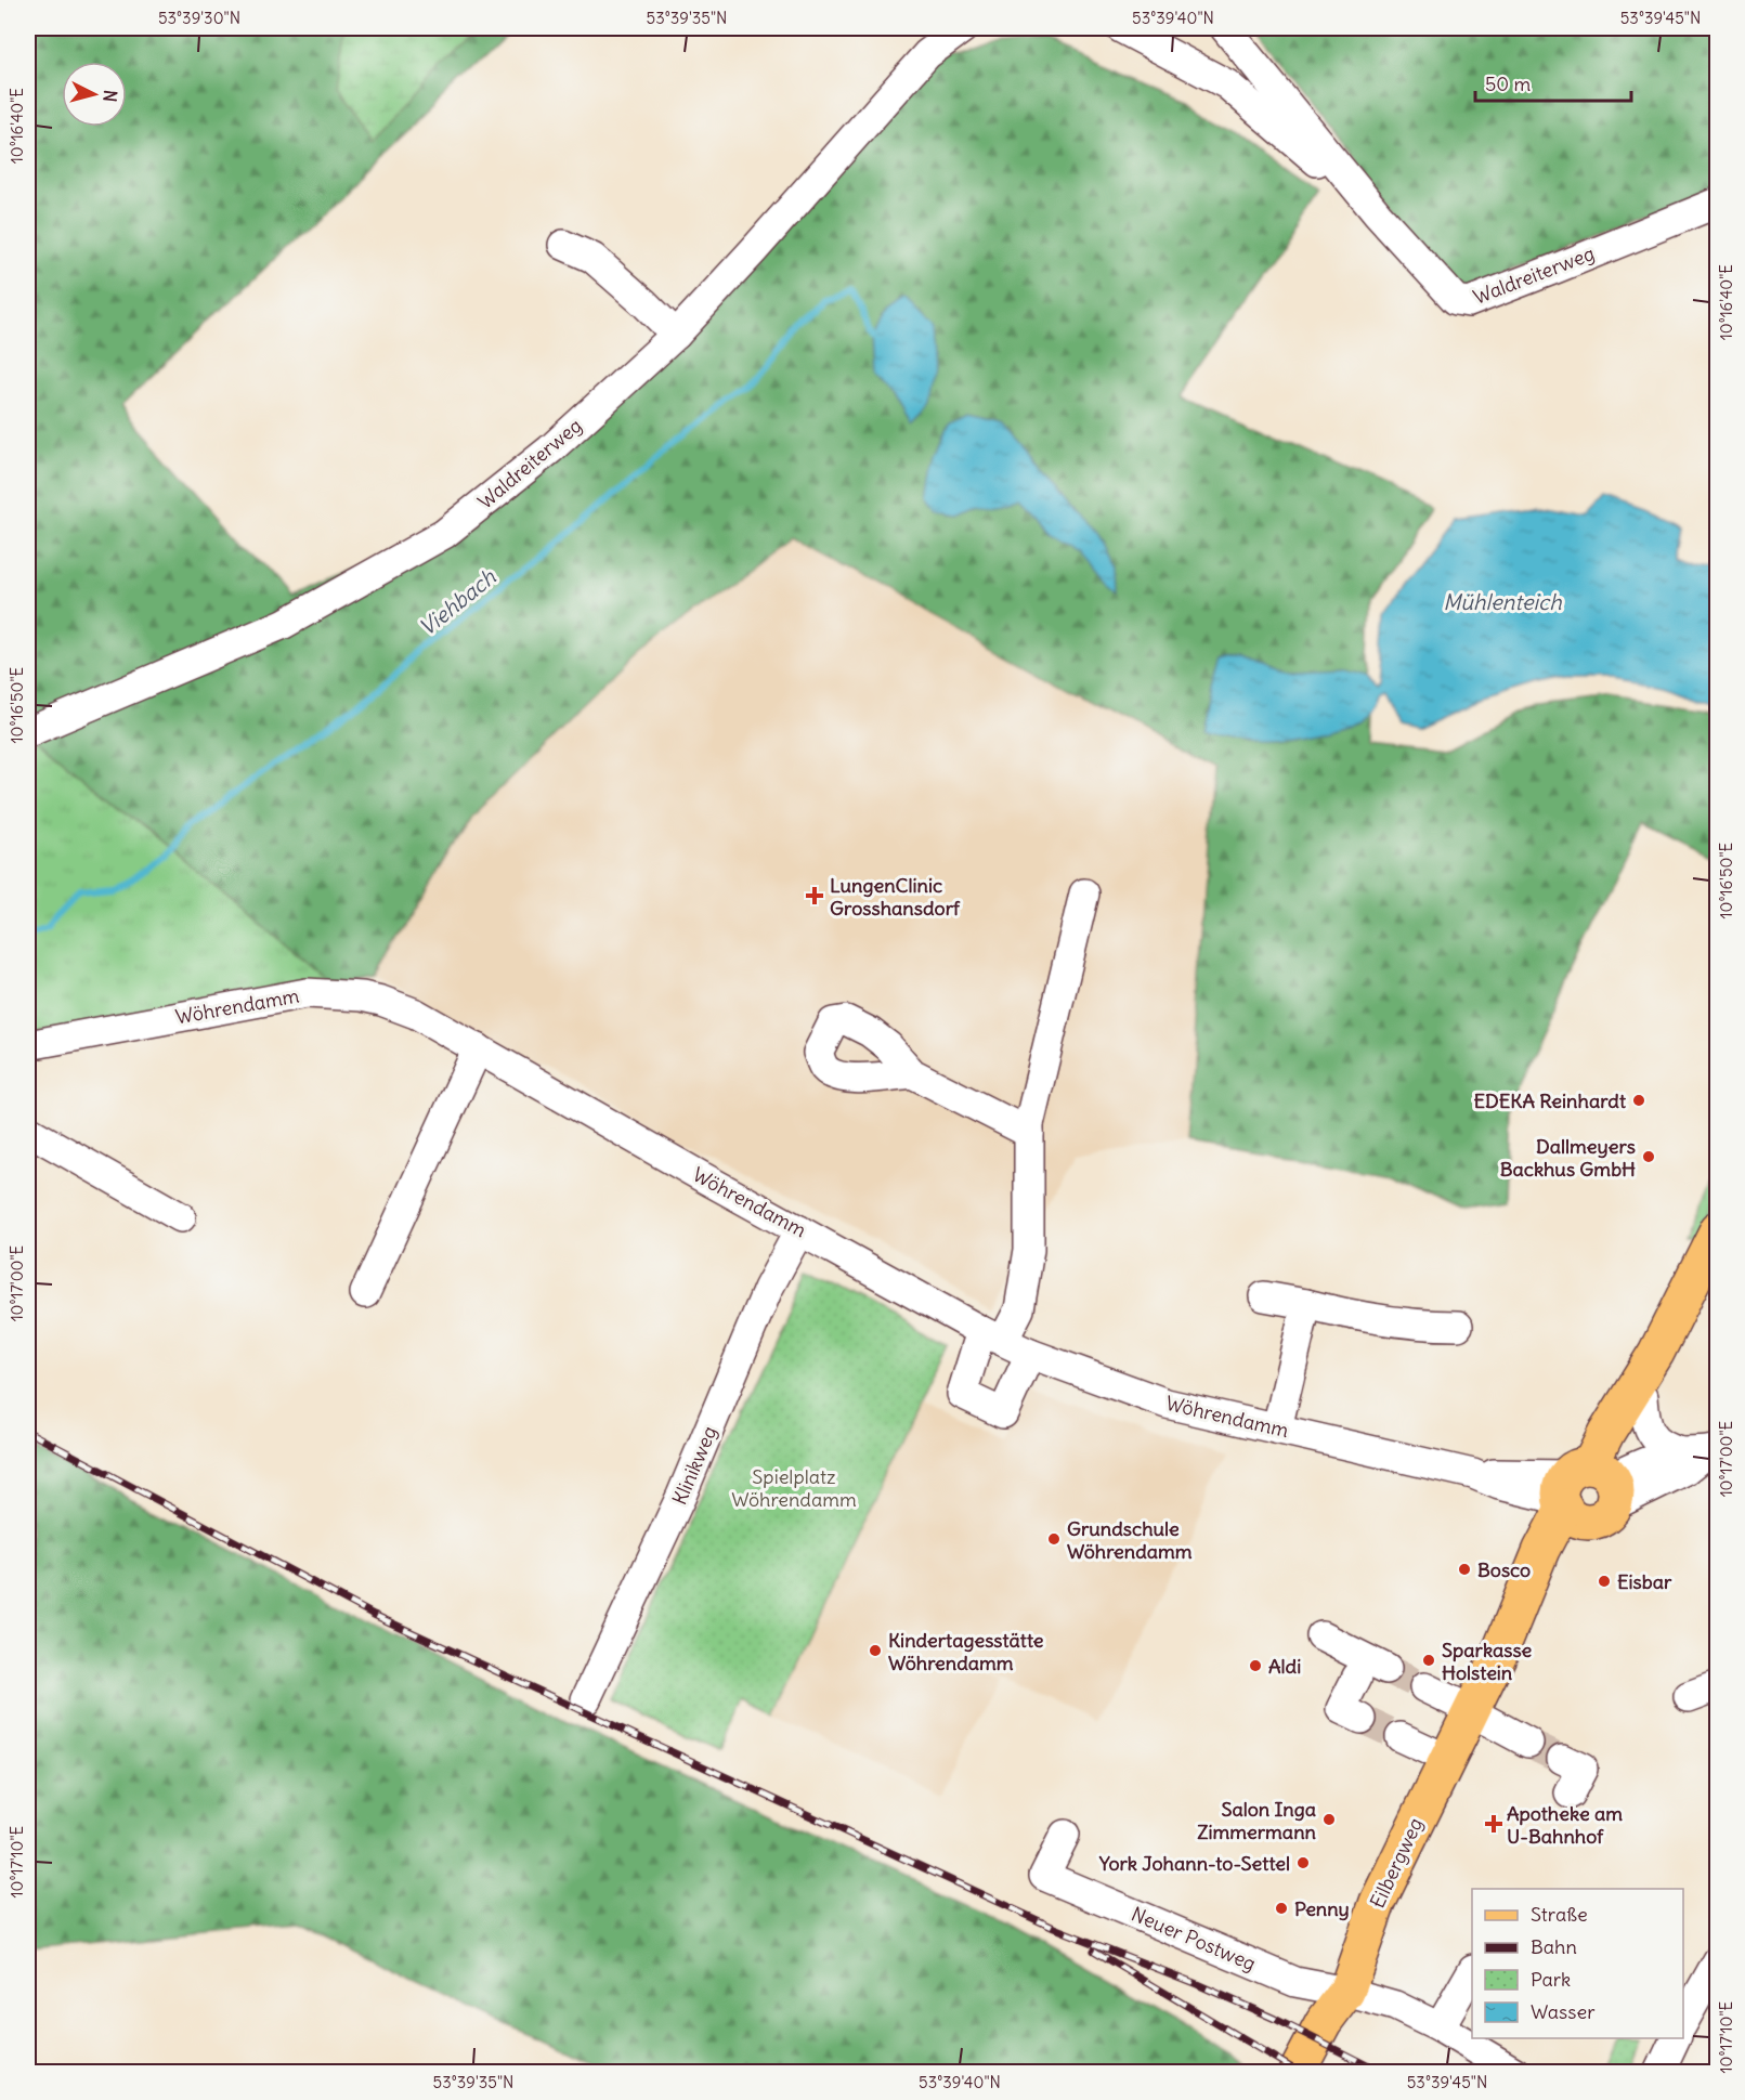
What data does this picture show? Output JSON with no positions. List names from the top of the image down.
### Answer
{
  "streets": {
    "main road": ["Eilbergweg"],
    "street": [
      "Waldreiterweg",
      "Wöhrendamm",
      "Klinikweg",
      "Neuer Postweg"
    ]
  },
  "crossings": [
    ["Wöhrendamm", "Klinikweg"],
    ["Wöhrendamm", "Eilbergweg"],
    ["Eilbergweg", "Neuer Postweg"]
  ],
  "water": ["Mühlenteich", "Viehbach"],
  "parks": ["Spielplatz Wöhrendamm"],
  "places": {
    "health": ["LungenClinic Grosshansdorf", "Apotheke am U-Bahnhof"],
    "other": [
      "EDEKA Reinhardt",
      "Dallmeyers Backhus GmbH",
      "Grundschule Wöhrendamm",
      "Bosco",
      "Eisbar",
      "Kindertagesstätte Wöhrendamm",
      "Sparkasse Holstein",
      "Aldi",
      "Salon Inga Zimmermann",
      "York Johann-to-Settel",
      "Penny"
    ]
  },
  "legend": [
    "Straße",
    "Bahn",
    "Park",
    "Wasser"
  ],
  "scale_bar": "50 m",
  "north": "right",
  "coordinates": [
    "53°39'30\"N",
    "53°39'35\"N",
    "53°39'40\"N",
    "53°39'45\"N",
    "10°16'40\"E",
    "10°16'50\"E",
    "10°17'00\"E",
    "10°17'10\"E"
  ]
}
